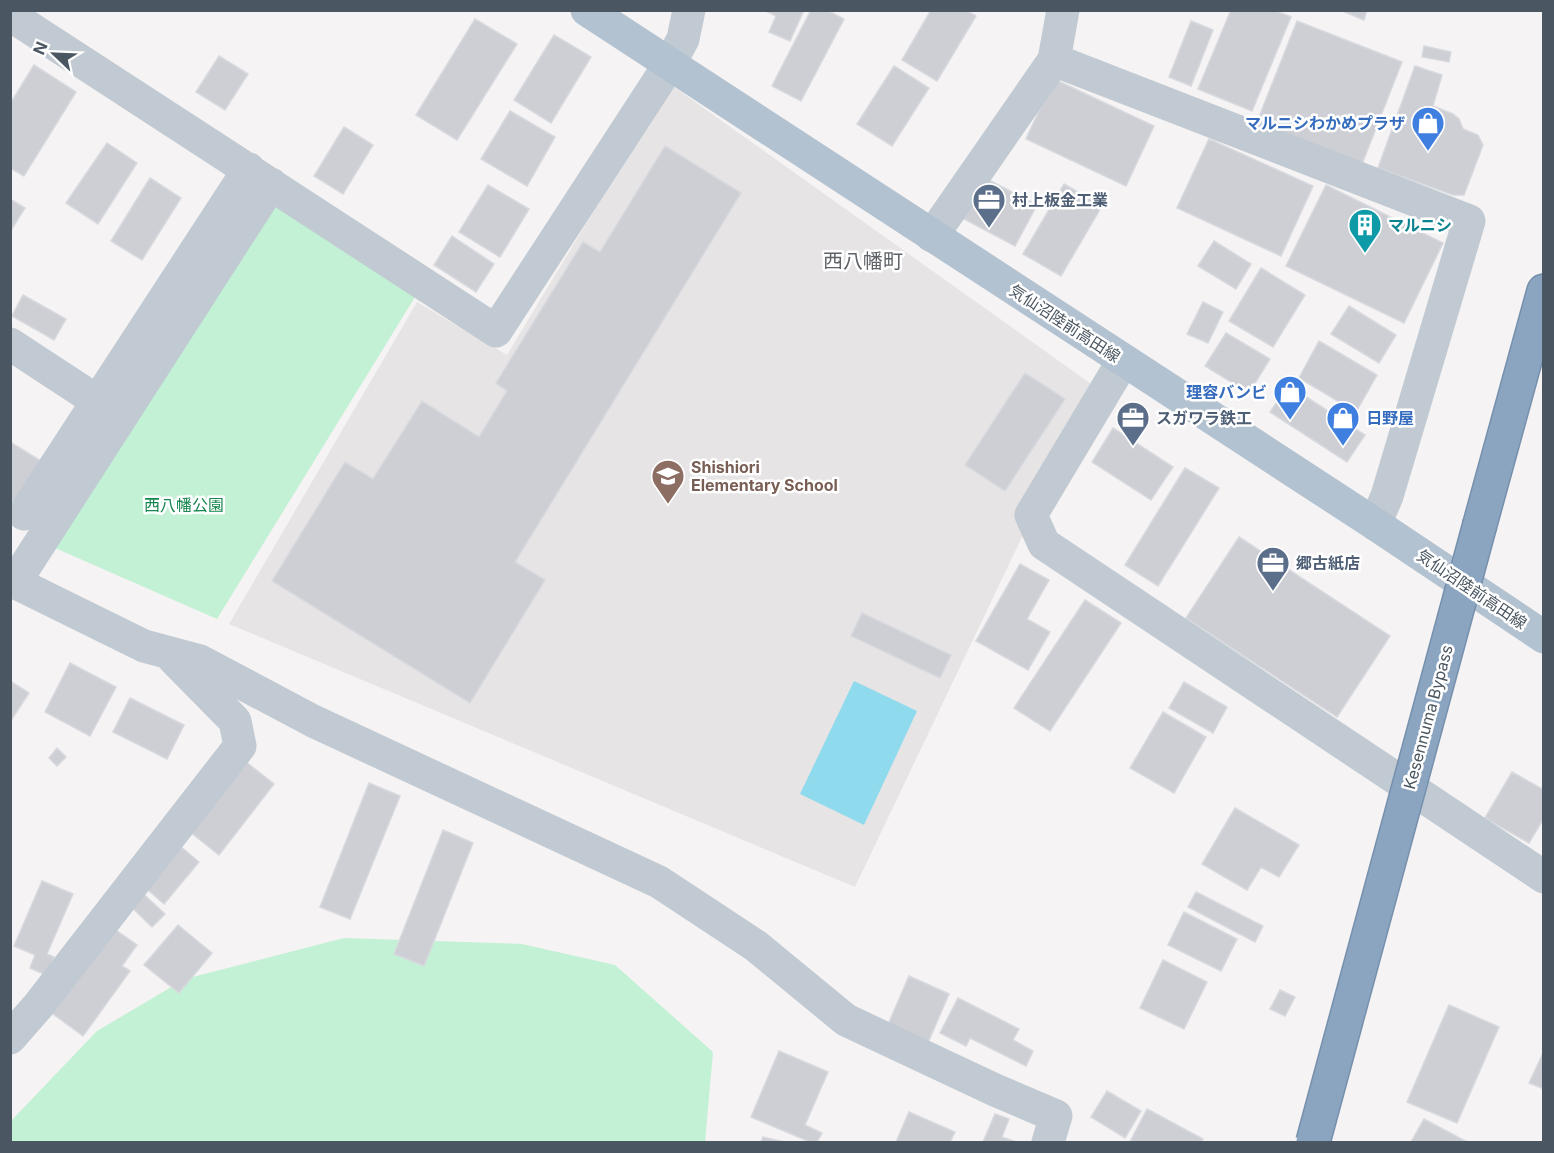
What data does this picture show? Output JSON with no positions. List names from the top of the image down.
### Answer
{
  "streets": {
    "highway": ["Kesennuma Bypass"],
    "main road": ["気仙沼陸前高田線"]
  },
  "districts": ["西八幡町"],
  "parks": ["西八幡公園"],
  "places": {
    "shop": ["マルニシわかめプラザ", "理容バンビ", "日野屋"],
    "office": ["村上板金工業", "スガワラ鉄工", "郷古紙店"],
    "building": ["マルニシ"],
    "school or university": ["Shishiori Elementary School"]
  },
  "north": "top left"
}
